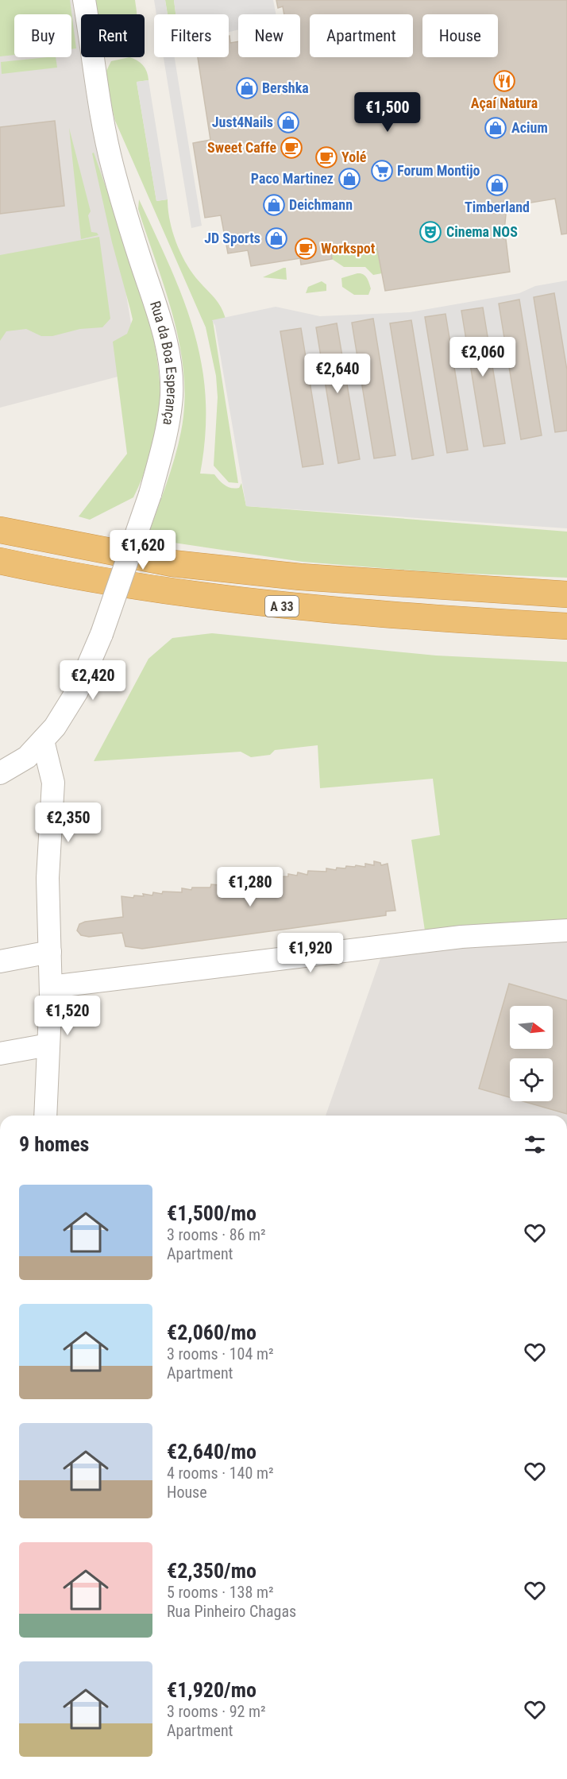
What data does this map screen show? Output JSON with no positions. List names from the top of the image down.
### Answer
{
  "streets": {
    "highway": ["A 33"],
    "street": ["Rua da Boa Esperança"]
  },
  "places": {
    "restaurant": ["Açaí Natura"],
    "shop": [
      "Bershka",
      "Just4Nails",
      "Acium",
      "Paco Martinez",
      "Timberland",
      "Deichmann",
      "JD Sports"
    ],
    "cafe": ["Sweet Caffe", "Yolé", "Workspot"],
    "supermarket": ["Forum Montijo"],
    "theatre": ["Cinema NOS"]
  },
  "north": "right",
  "page": {
    "chip": [
      "Buy",
      "Rent",
      "Filters",
      "New",
      "Apartment",
      "House"
    ],
    "price": [
      "€1,500",
      "€2,060",
      "€2,640",
      "€1,620",
      "€2,420",
      "€2,350",
      "€1,280",
      "€1,920",
      "€1,520"
    ],
    "heading": "9 homes",
    "list": [
      {
        "name": "€1,500/mo",
        "note": "3 rooms · 86 m² · Apartment"
      },
      {
        "name": "€2,060/mo",
        "note": "3 rooms · 104 m² · Apartment"
      },
      {
        "name": "€2,640/mo",
        "note": "4 rooms · 140 m² · House"
      },
      {
        "name": "€2,350/mo",
        "note": "5 rooms · 138 m² · Rua Pinheiro Chagas"
      },
      {
        "name": "€1,920/mo",
        "note": "3 rooms · 92 m² · Apartment"
      }
    ]
  }
}
